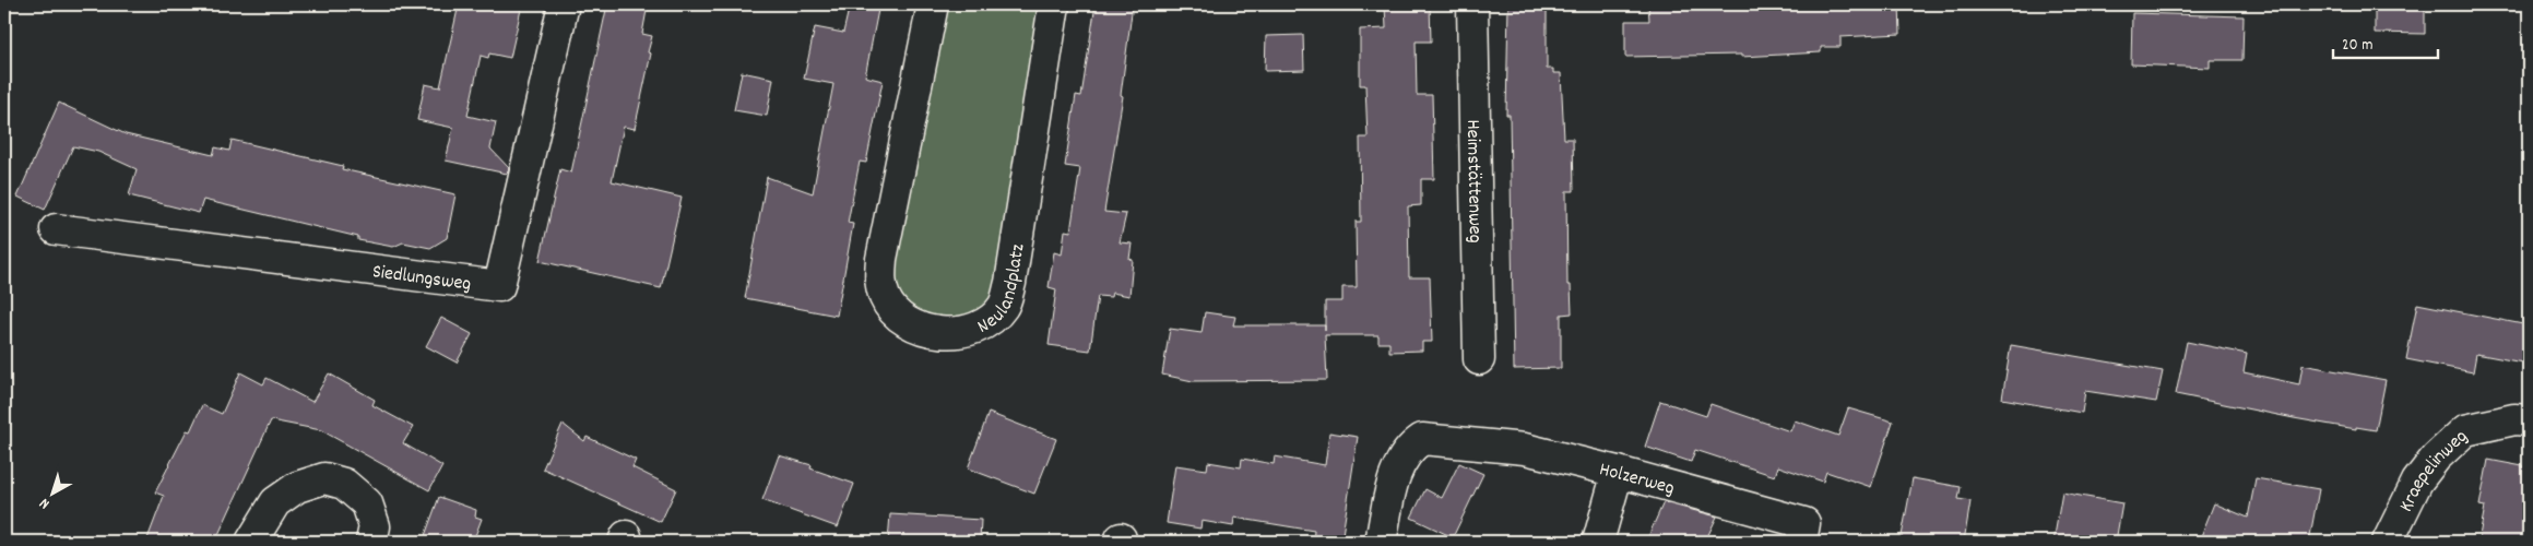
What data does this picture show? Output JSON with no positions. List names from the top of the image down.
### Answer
{
  "streets": {
    "street": [
      "Heimstättenweg",
      "Siedlungsweg",
      "Neulandplatz",
      "Kraepelinweg",
      "Holzerweg"
    ]
  },
  "scale_bar": "20 m",
  "north": "bottom left"
}
